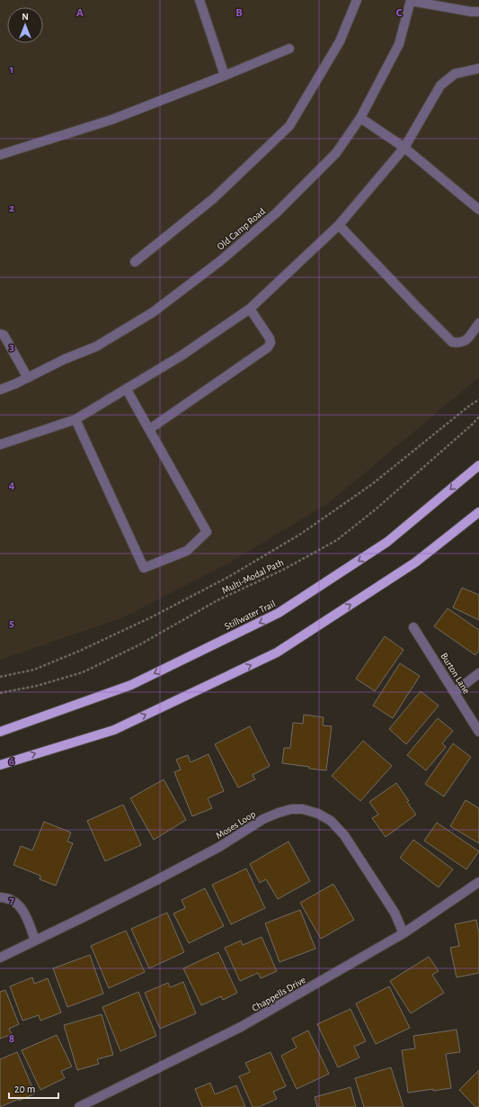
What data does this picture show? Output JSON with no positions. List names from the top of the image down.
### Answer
{
  "streets": {
    "main road": ["Stillwater Trail"],
    "street": [
      "Old Camp Road",
      "Burton Lane",
      "Moses Loop",
      "Chappells Drive"
    ],
    "path": ["Multi-Modal Path"]
  },
  "crossings": [
    ["Moses Loop", "Chappells Drive"]
  ],
  "scale_bar": "20 m",
  "north": "top",
  "grid": {
    "columns": ["A", "B", "C"],
    "rows": [
      "1",
      "2",
      "3",
      "4",
      "5",
      "6",
      "7",
      "8"
    ]
  }
}
